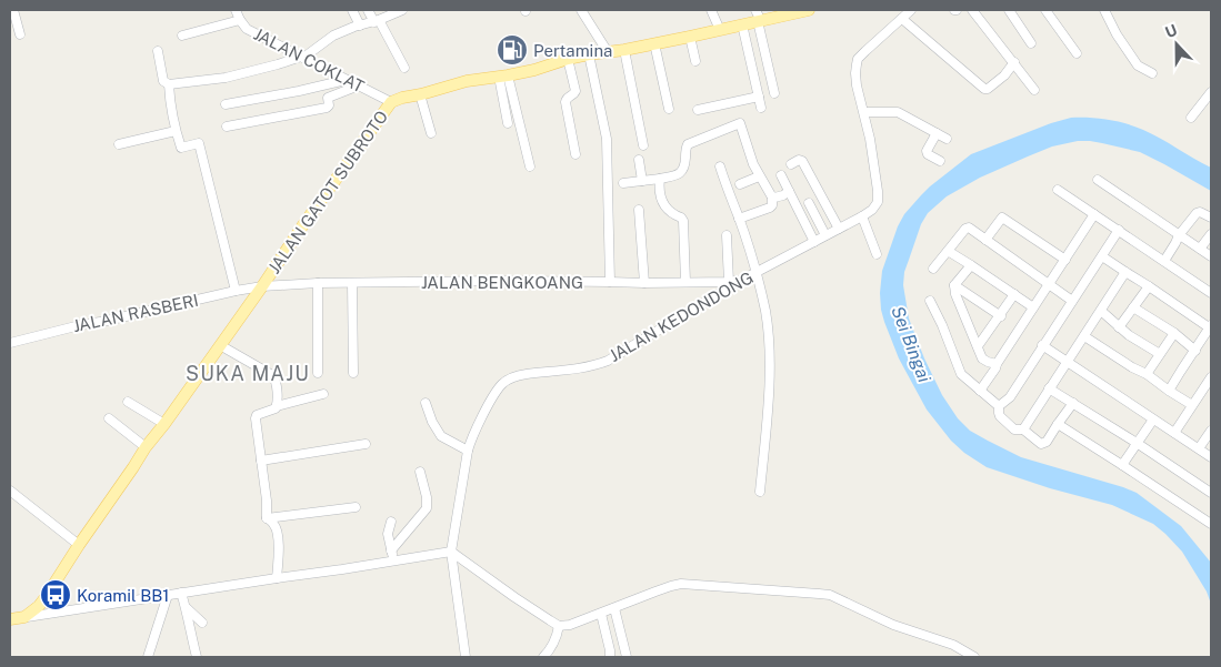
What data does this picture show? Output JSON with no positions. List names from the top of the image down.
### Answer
{
  "streets": {
    "main road": ["JALAN GATOT SUBROTO"],
    "street": [
      "JALAN COKLAT",
      "JALAN BENGKOANG",
      "JALAN RASBERI",
      "JALAN KEDONDONG"
    ]
  },
  "crossings": [
    ["JALAN COKLAT", "JALAN GATOT SUBROTO"],
    ["JALAN GATOT SUBROTO", "JALAN BENGKOANG"],
    ["JALAN GATOT SUBROTO", "JALAN RASBERI"],
    ["JALAN BENGKOANG", "JALAN RASBERI"],
    ["JALAN BENGKOANG", "JALAN KEDONDONG"]
  ],
  "districts": ["SUKA MAJU"],
  "water": ["Sei Bingai"],
  "places": {
    "fuel station": ["Pertamina"],
    "bus stop": ["Koramil BB1"]
  },
  "north": "top"
}
